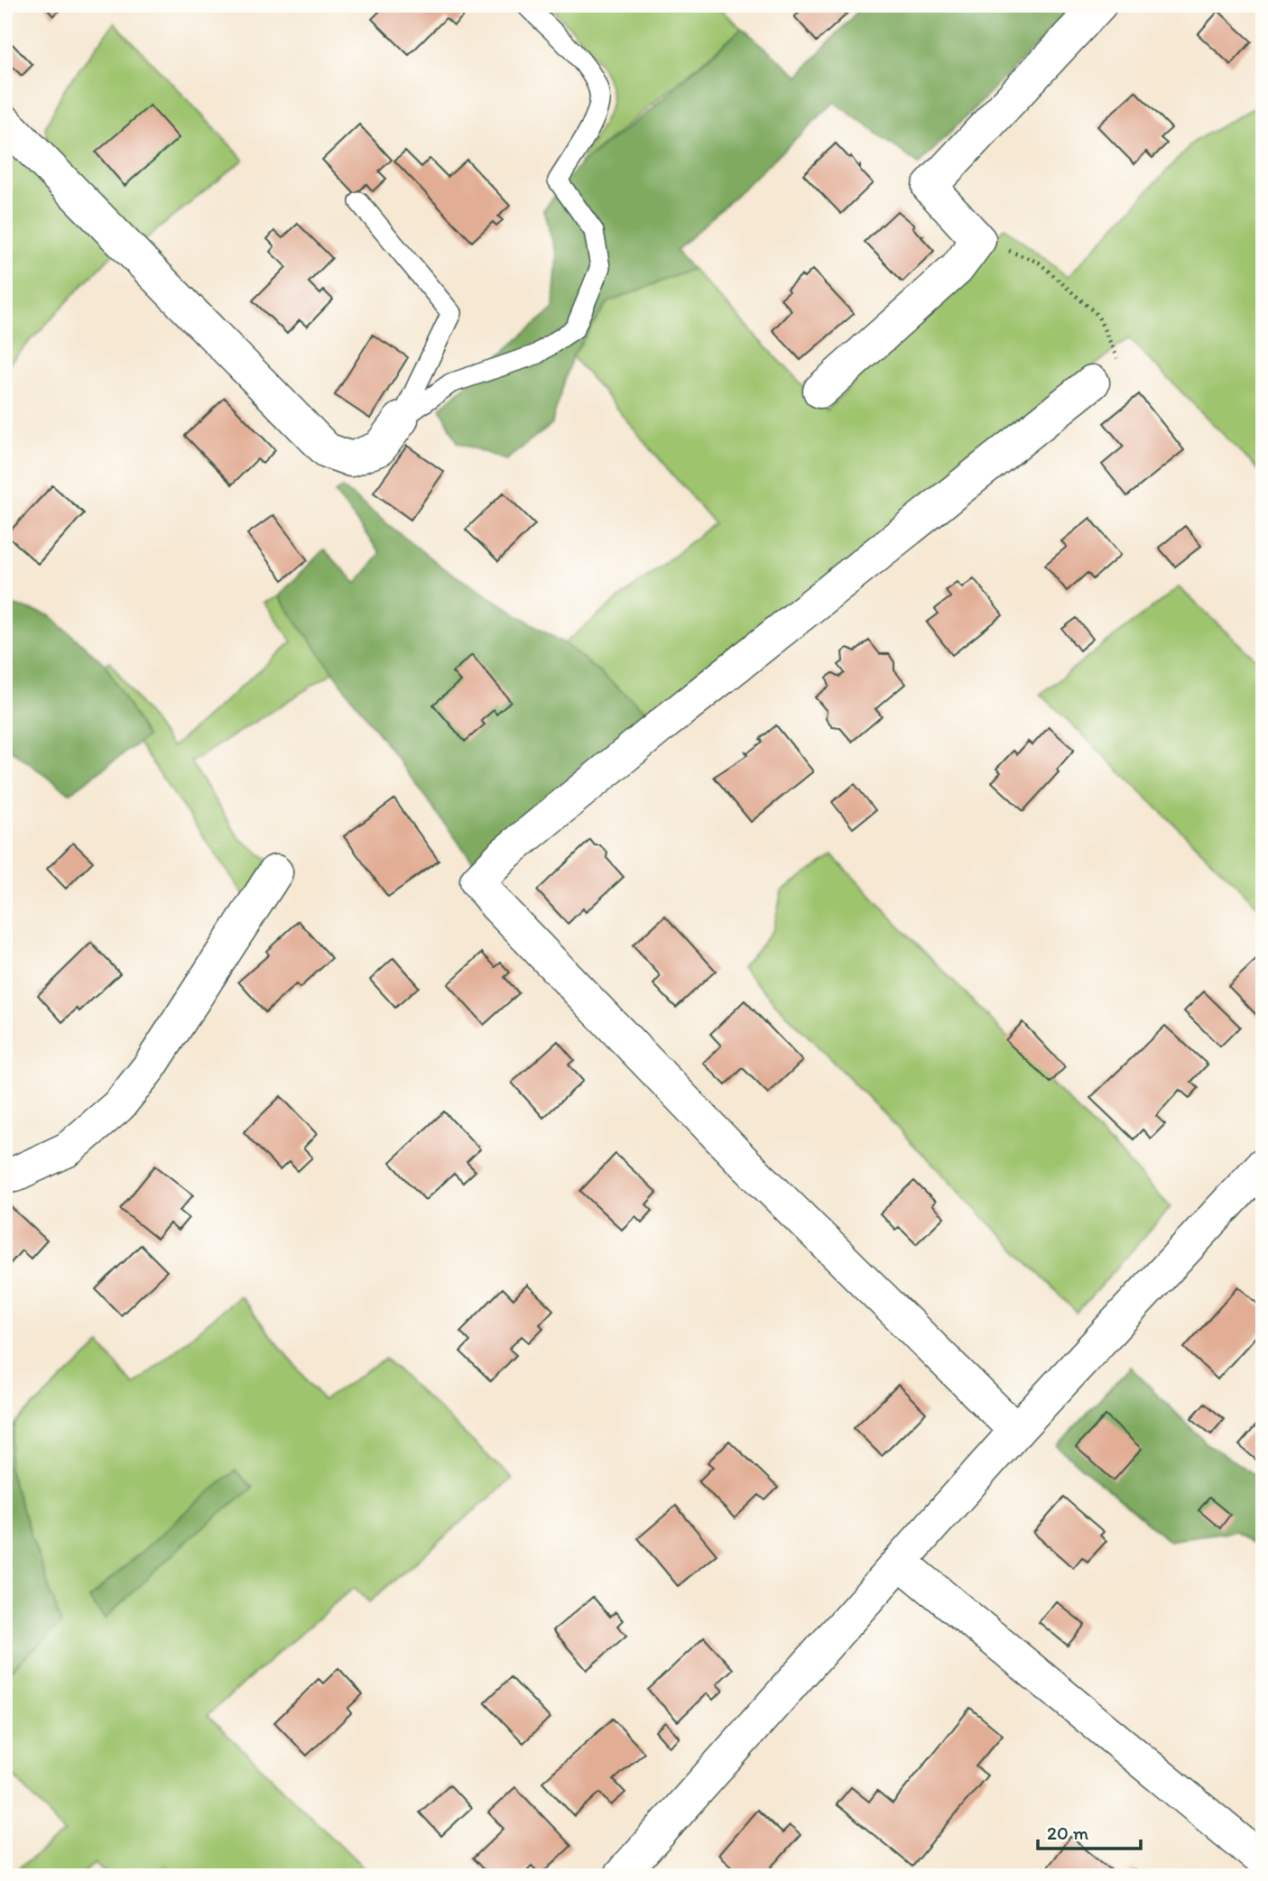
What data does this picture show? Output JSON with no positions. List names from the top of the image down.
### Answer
{
  "scale_bar": "20 m"
}
